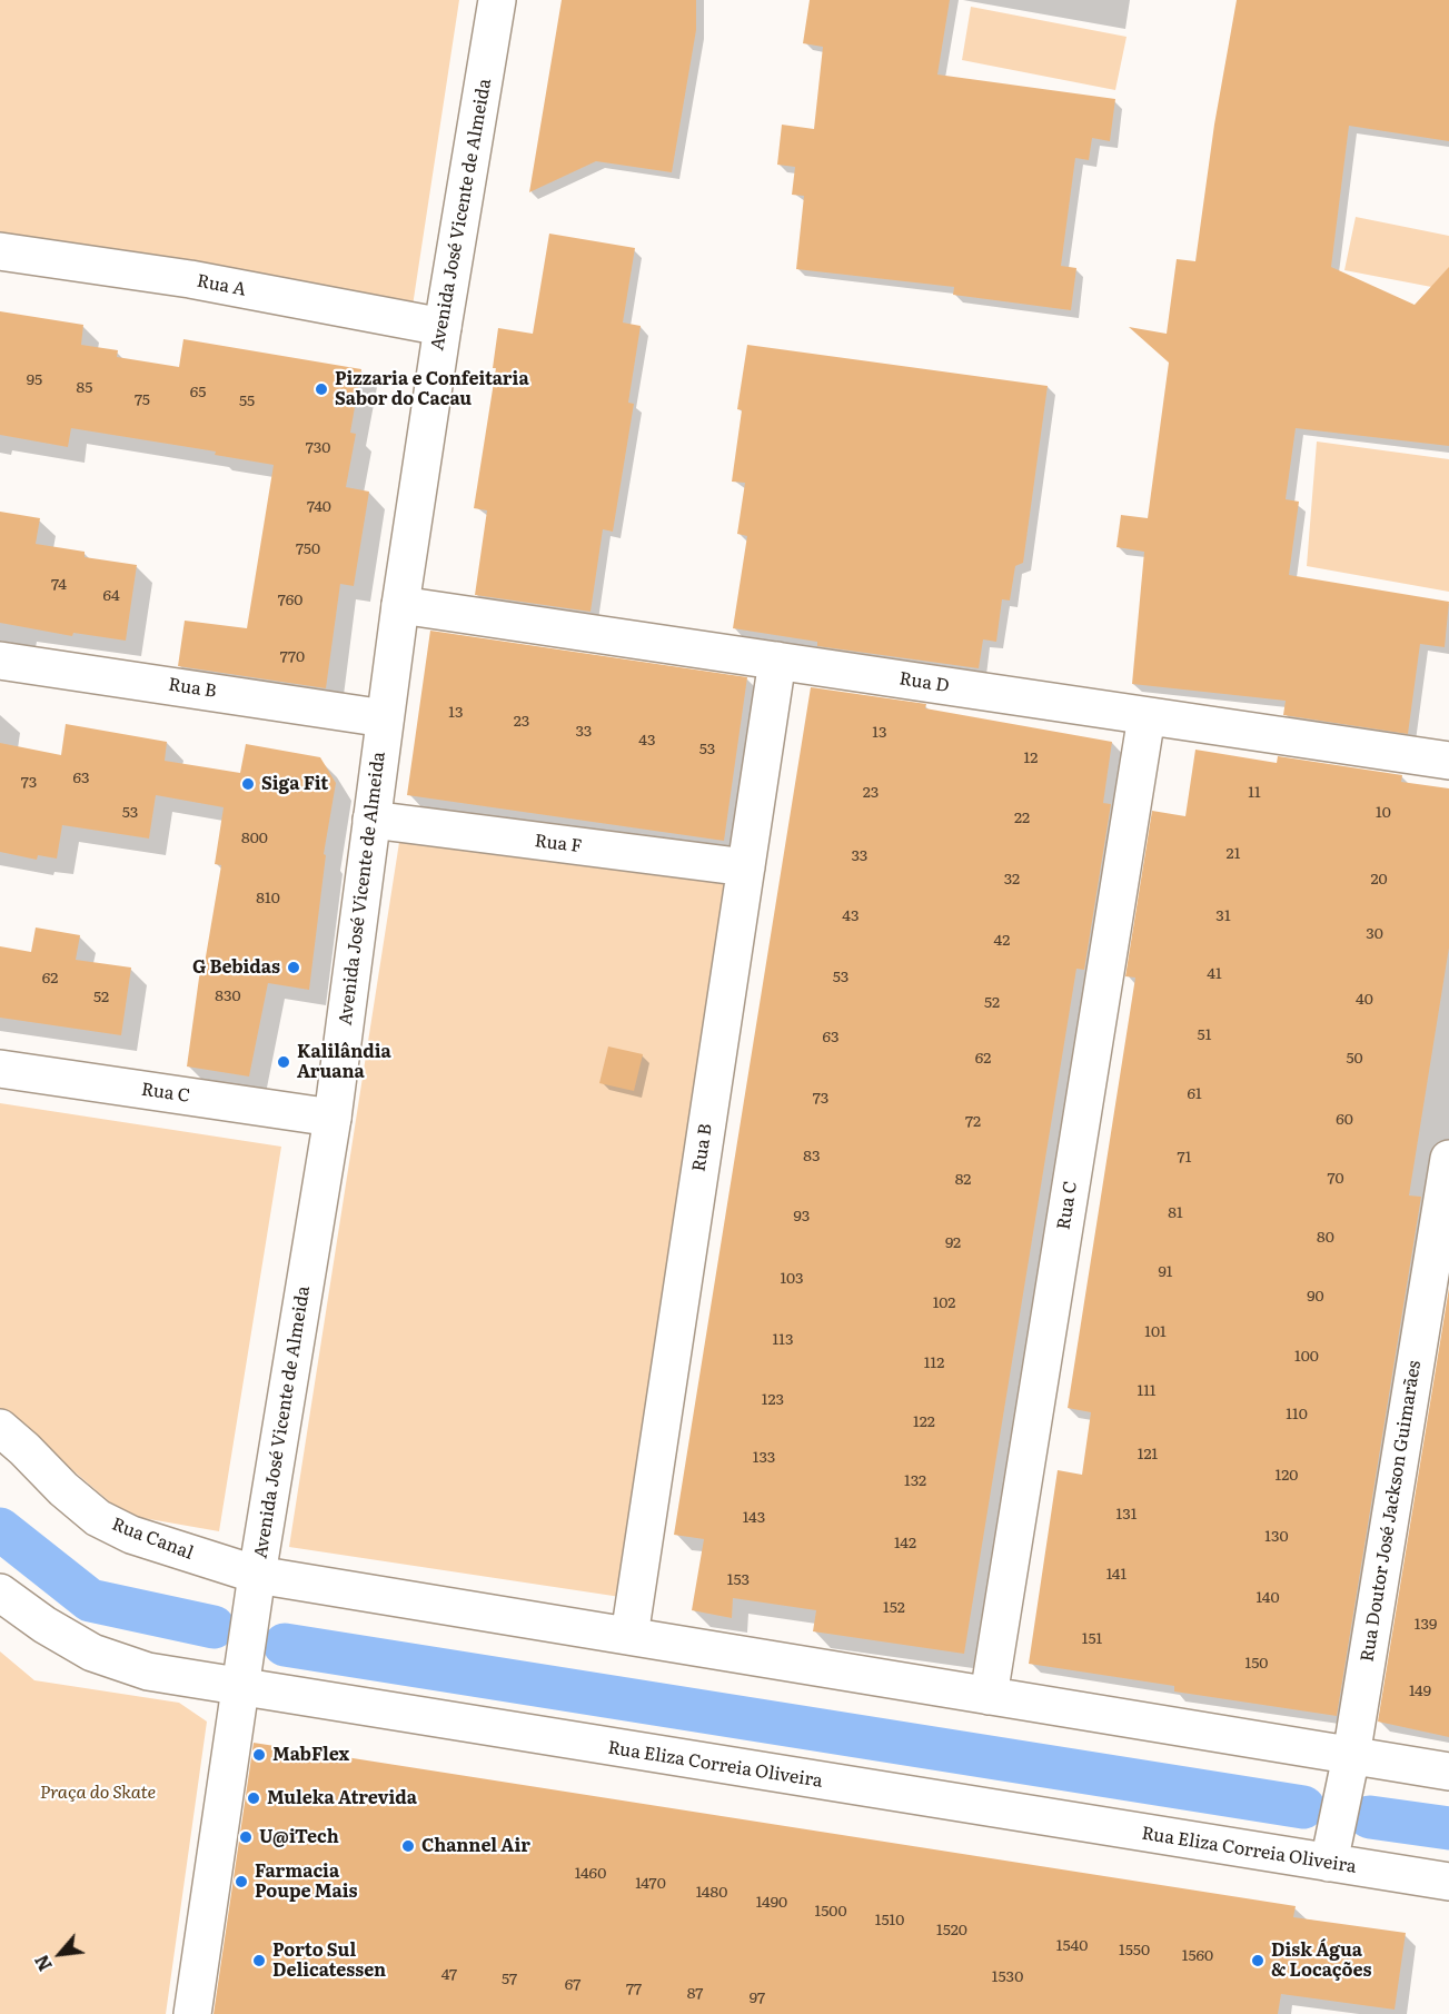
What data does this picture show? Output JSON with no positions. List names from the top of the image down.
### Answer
{
  "streets": {
    "street": [
      "Avenida José Vicente de Almeida",
      "Rua A",
      "Rua D",
      "Rua B",
      "Rua F",
      "Rua C",
      "Rua Doutor José Jackson Guimarães",
      "Rua Canal",
      "Rua Eliza Correia Oliveira"
    ]
  },
  "crossings": [
    ["Avenida José Vicente de Almeida", "Rua A"],
    ["Avenida José Vicente de Almeida", "Rua D"],
    ["Avenida José Vicente de Almeida", "Rua B"],
    ["Avenida José Vicente de Almeida", "Rua F"],
    ["Avenida José Vicente de Almeida", "Rua C"],
    ["Avenida José Vicente de Almeida", "Rua Canal"],
    ["Avenida José Vicente de Almeida", "Rua Eliza Correia Oliveira"],
    ["Rua D", "Rua B"],
    ["Rua D", "Rua C"],
    ["Rua B", "Rua F"],
    ["Rua Doutor José Jackson Guimarães", "Rua Eliza Correia Oliveira"]
  ],
  "parks": ["Praça do Skate"],
  "places": [
    "Pizzaria e Confeitaria Sabor do Cacau",
    "Siga Fit",
    "G Bebidas",
    "Kalilândia Aruana",
    "MabFlex",
    "Muleka Atrevida",
    "U@iTech",
    "Channel Air",
    "Farmacia Poupe Mais",
    "Porto Sul Delicatessen",
    "Disk Água & Locações"
  ],
  "house_numbers": [
    "95",
    "85",
    "65",
    "75",
    "55",
    "730",
    "740",
    "750",
    "74",
    "64",
    "760",
    "770",
    "13",
    "23",
    "33",
    "13",
    "43",
    "53",
    "12",
    "63",
    "73",
    "23",
    "11",
    "53",
    "10",
    "22",
    "800",
    "21",
    "33",
    "32",
    "20",
    "810",
    "43",
    "31",
    "30",
    "42",
    "41",
    "53",
    "62",
    "830",
    "52",
    "40",
    "52",
    "51",
    "63",
    "62",
    "50",
    "61",
    "73",
    "60",
    "72",
    "83",
    "71",
    "70",
    "82",
    "81",
    "93",
    "80",
    "92",
    "91",
    "103",
    "90",
    "102",
    "101",
    "113",
    "100",
    "112",
    "111",
    "123",
    "110",
    "122",
    "121",
    "133",
    "120",
    "132",
    "131",
    "143",
    "130",
    "142",
    "141",
    "153",
    "140",
    "152",
    "139",
    "151",
    "150",
    "149",
    "1460",
    "1470",
    "1480",
    "1490",
    "1500",
    "1510",
    "1520",
    "1540",
    "1550",
    "1560",
    "47",
    "1530",
    "57",
    "67",
    "77",
    "87",
    "97"
  ],
  "north": "bottom left"
}
